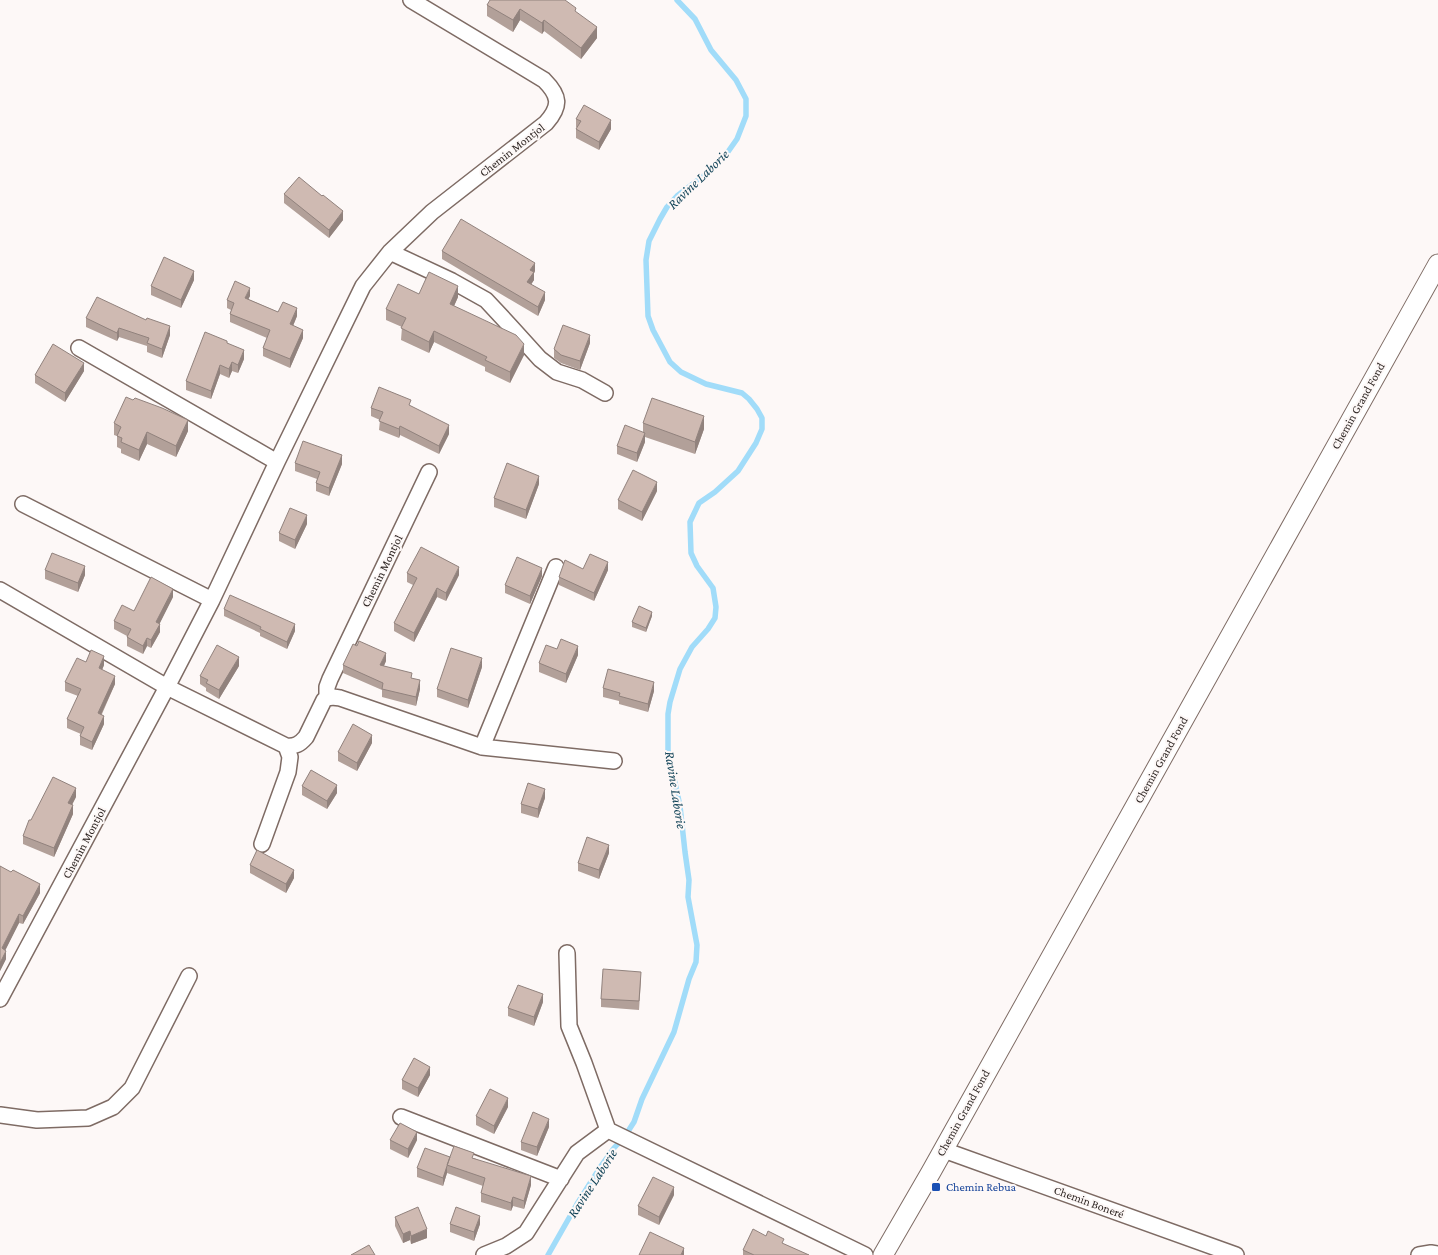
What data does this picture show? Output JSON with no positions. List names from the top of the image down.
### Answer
{
  "streets": {
    "street": ["Chemin Montjol", "Chemin Grand Fond", "Chemin Boneré"]
  },
  "crossings": [
    ["Chemin Grand Fond", "Chemin Boneré"]
  ],
  "water": ["Ravine Laborie"],
  "places": {
    "transit": ["Chemin Rebua"]
  }
}
